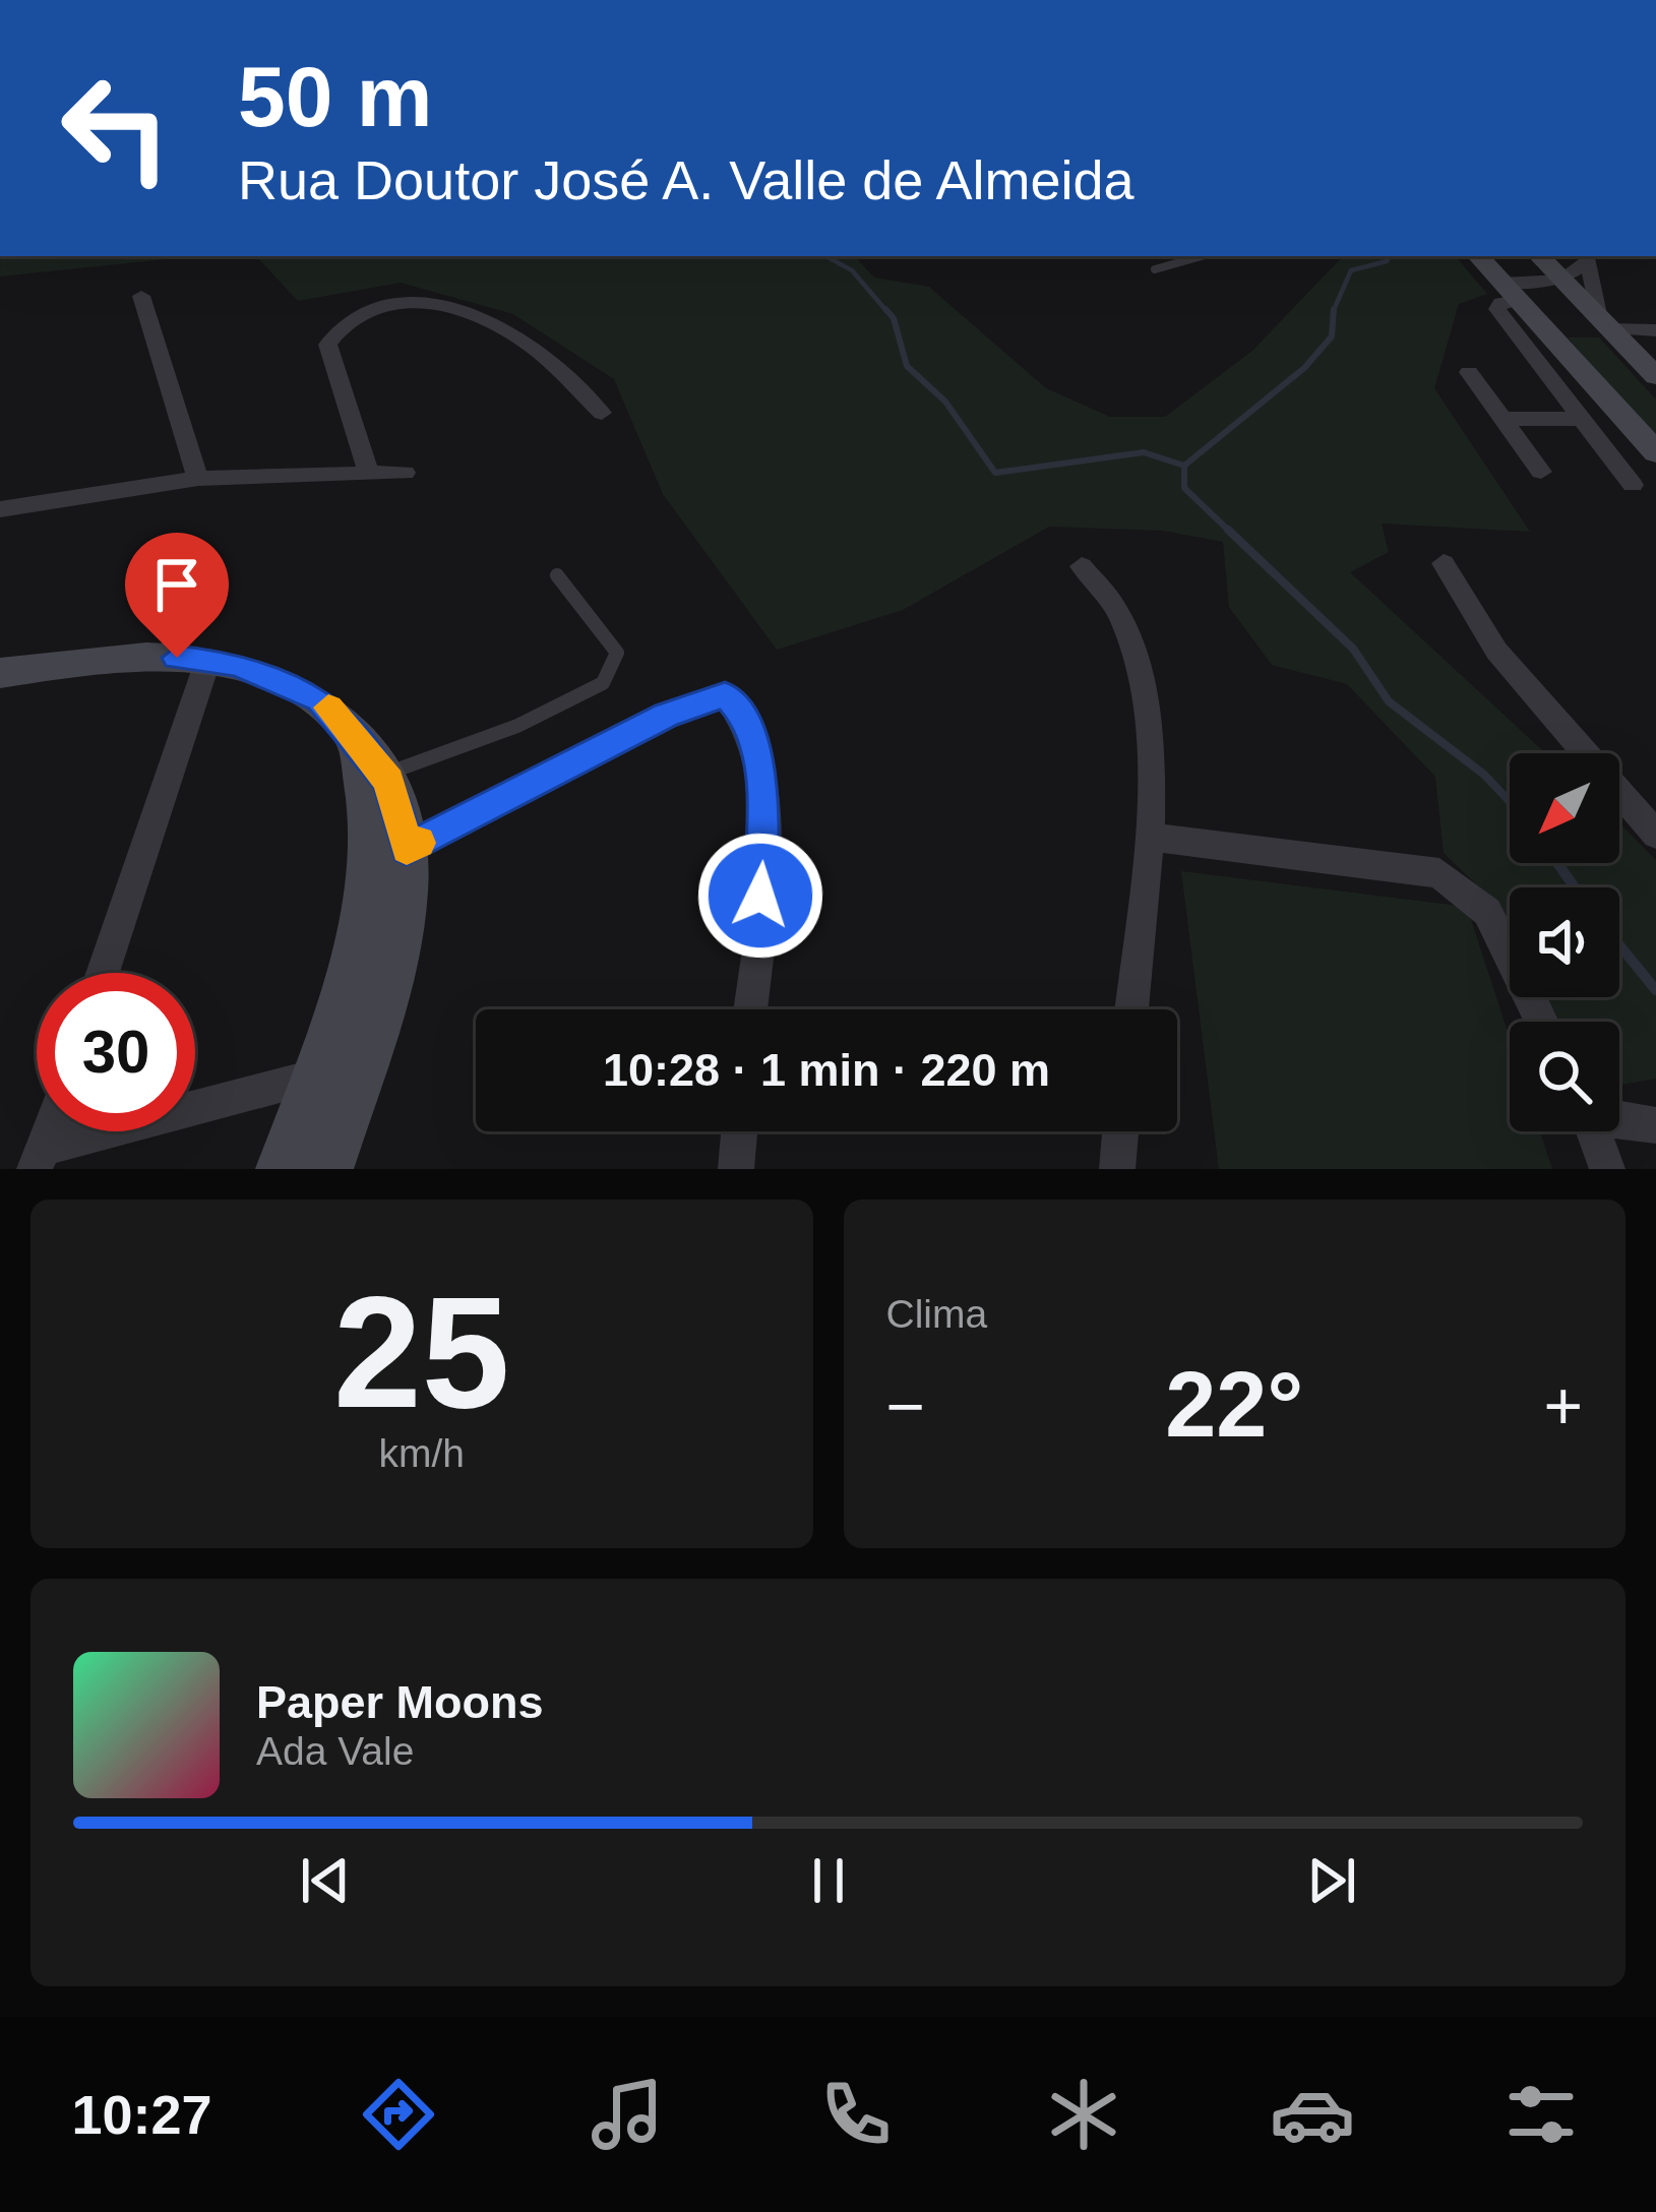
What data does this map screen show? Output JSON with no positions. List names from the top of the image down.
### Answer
{
  "north": "bottom left",
  "page": {
    "turn": ["50 m", "Rua Doutor José A. Valle de Almeida"],
    "limit": "30",
    "trip": "10:28 · 1 min · 220 m",
    "tile": [
      ["25", "km/h"],
      "Clima"
    ],
    "heat": ["−", "22°", "+"],
    "song": ["Paper Moons", "Ada Vale"],
    "tabs": "10:27"
  }
}
